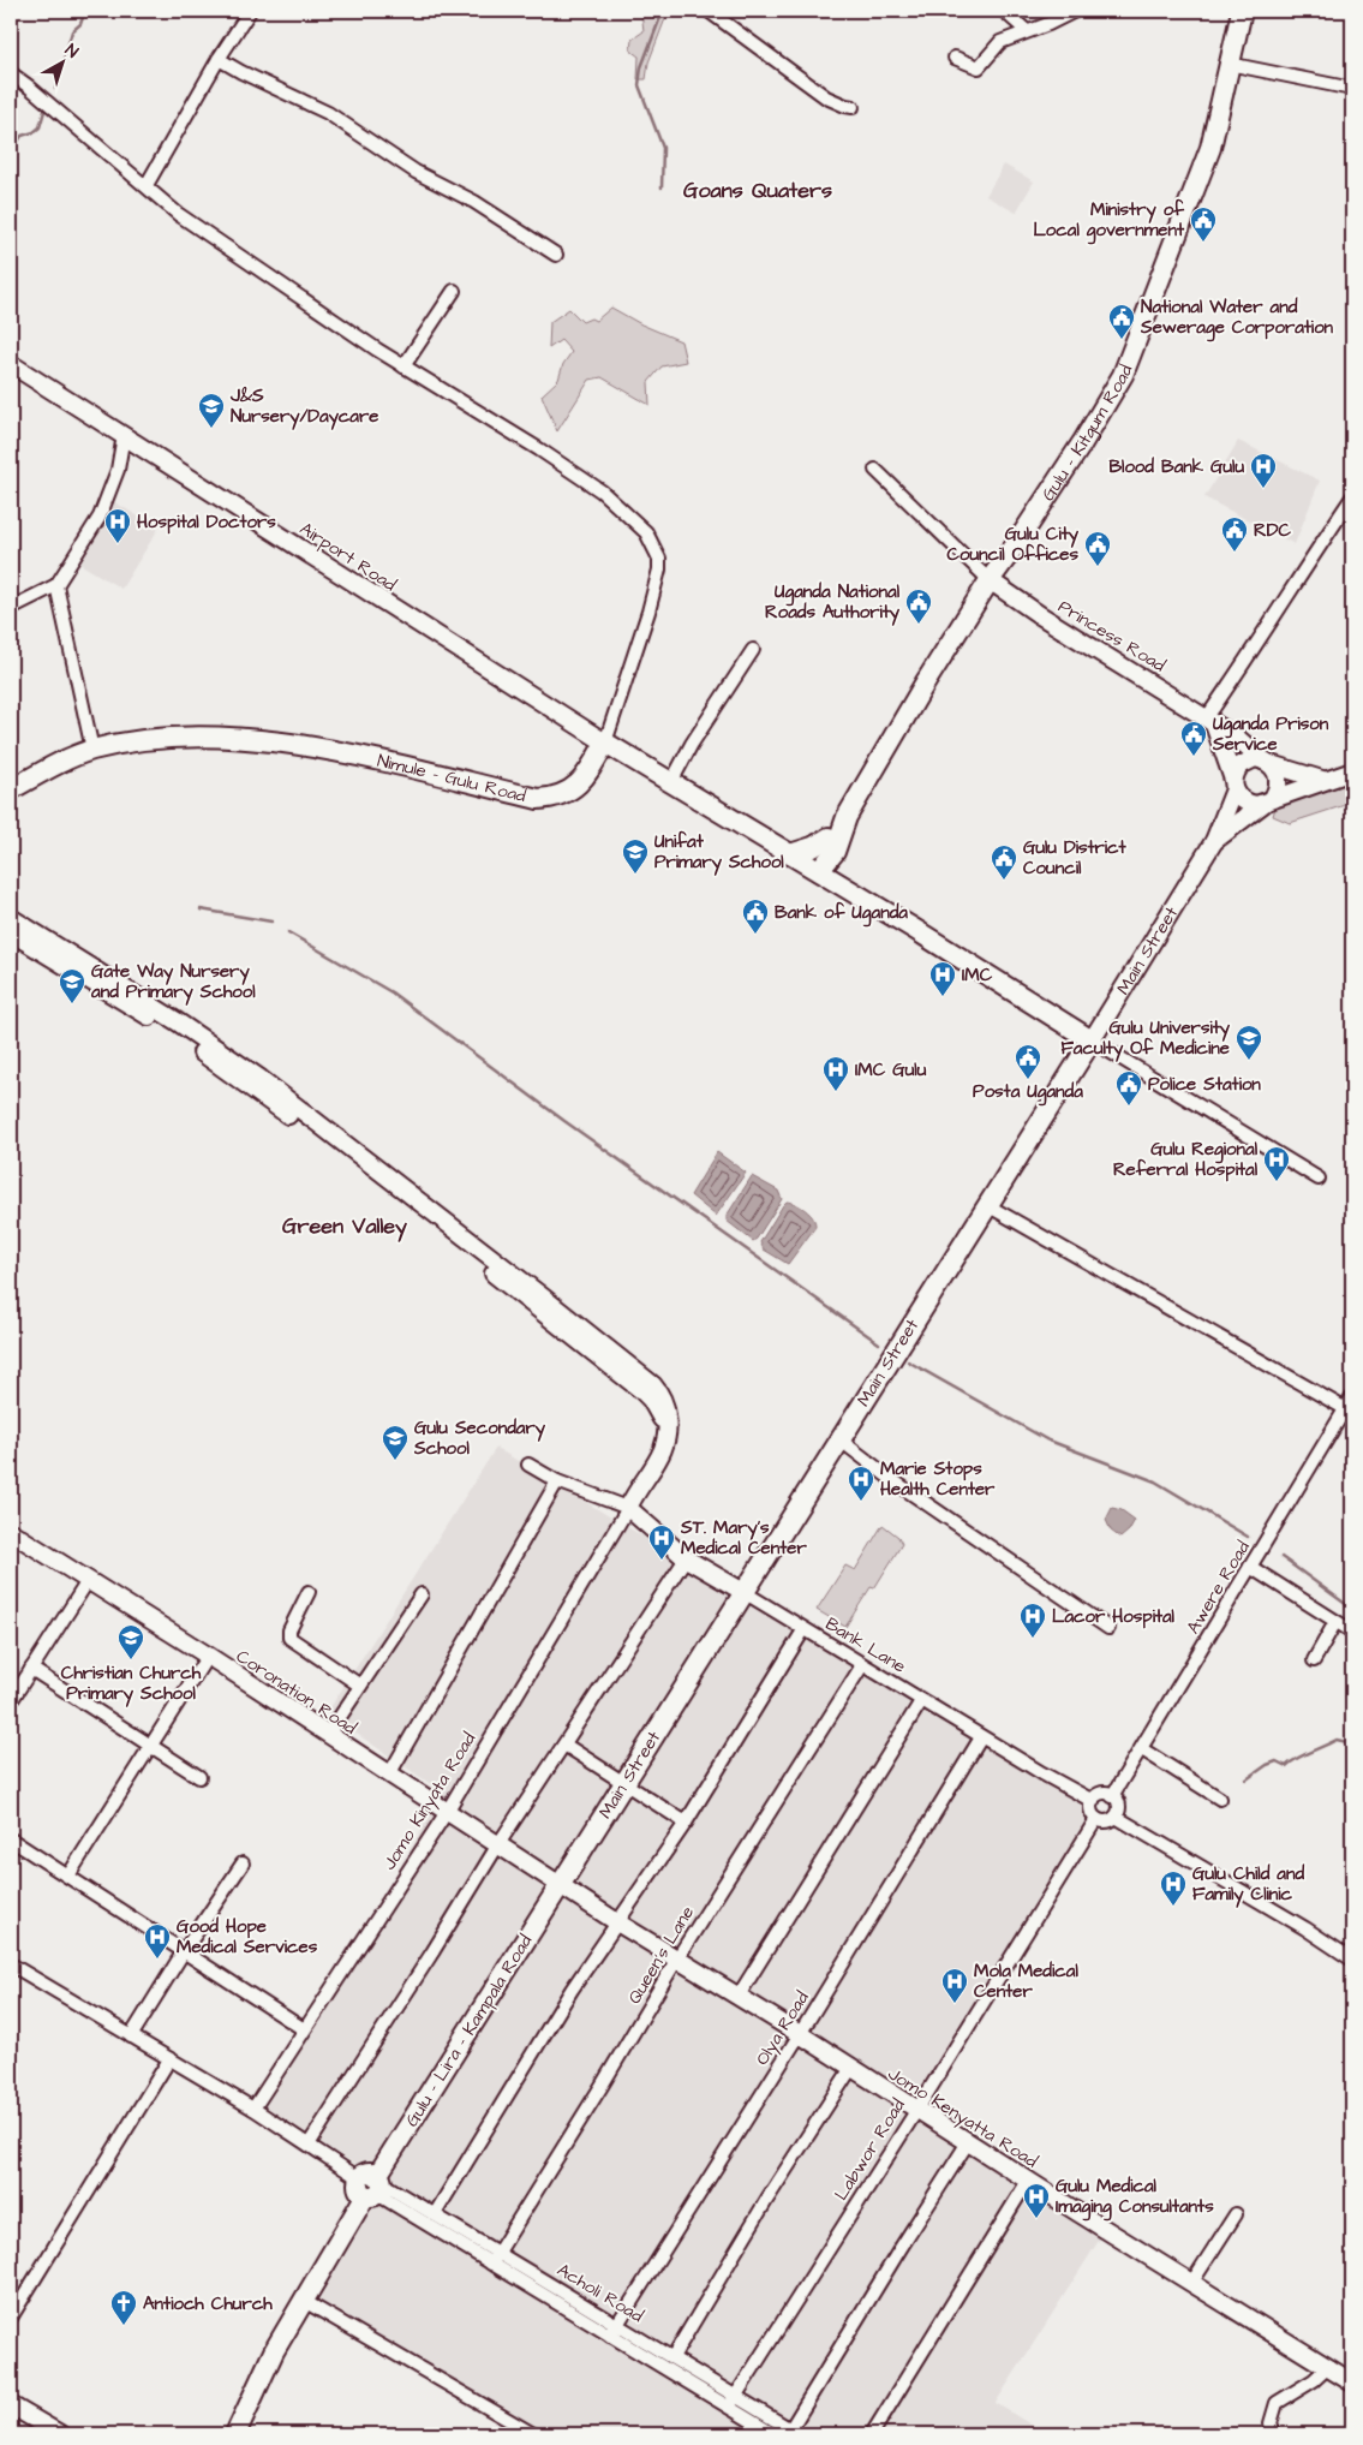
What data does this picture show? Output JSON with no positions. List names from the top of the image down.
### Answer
{
  "streets": {
    "main road": [
      "Gulu - Kitgum Road",
      "Nimule - Gulu Road",
      "Main Street",
      "Gulu - Lira - Kampala Road"
    ],
    "street": [
      "Airport Road",
      "Princess Road",
      "Awere Road",
      "Bank Lane",
      "Coronation Road",
      "Jomo Kinyata Road",
      "Queen's Lane",
      "Olya Road",
      "Jomo Kenyatta Road",
      "Labwor Road",
      "Acholi Road"
    ]
  },
  "crossings": [
    ["Gulu - Kitgum Road", "Princess Road"],
    ["Airport Road", "Nimule - Gulu Road"],
    ["Main Street", "Bank Lane"],
    ["Main Street", "Coronation Road"],
    ["Main Street", "Gulu - Lira - Kampala Road"],
    ["Awere Road", "Bank Lane"],
    ["Awere Road", "Labwor Road"],
    ["Bank Lane", "Jomo Kinyata Road"],
    ["Bank Lane", "Queen's Lane"],
    ["Bank Lane", "Olya Road"],
    ["Bank Lane", "Labwor Road"],
    ["Coronation Road", "Jomo Kinyata Road"],
    ["Coronation Road", "Queen's Lane"],
    ["Coronation Road", "Gulu - Lira - Kampala Road"],
    ["Coronation Road", "Jomo Kenyatta Road"],
    ["Queen's Lane", "Jomo Kenyatta Road"],
    ["Queen's Lane", "Acholi Road"],
    ["Olya Road", "Jomo Kenyatta Road"],
    ["Olya Road", "Acholi Road"],
    ["Gulu - Lira - Kampala Road", "Acholi Road"],
    ["Jomo Kenyatta Road", "Labwor Road"],
    ["Labwor Road", "Acholi Road"]
  ],
  "districts": ["Goans Quaters", "Green Valley"],
  "places": {
    "public building": [
      "Ministry of Local government",
      "National Water and Sewerage Corporation",
      "RDC",
      "Gulu City Council Offices",
      "Uganda National Roads Authority",
      "Uganda Prison Service",
      "Gulu District Council",
      "Bank of Uganda",
      "Posta Uganda",
      "Police Station"
    ],
    "school or university": [
      "J&S Nursery/Daycare",
      "Unifat Primary School",
      "Gate Way Nursery and Primary School",
      "Gulu University Faculty Of Medicine",
      "Gulu Secondary School",
      "Christian Church Primary School"
    ],
    "hospital": [
      "Blood Bank Gulu",
      "Hospital Doctors",
      "IMC",
      "IMC Gulu",
      "Gulu Regional Referral Hospital",
      "Marie Stops Health Center",
      "ST. Mary's Medical Center",
      "Lacor Hospital",
      "Gulu Child and Family Clinic",
      "Good Hope Medical Services",
      "Mola Medical Center",
      "Gulu Medical Imaging Consultants"
    ],
    "church": ["Antioch Church"]
  },
  "north": "top right"
}
